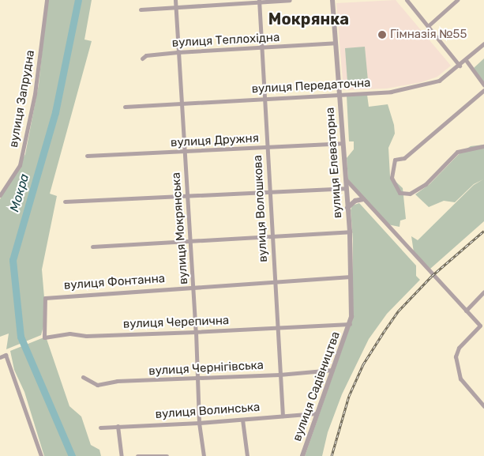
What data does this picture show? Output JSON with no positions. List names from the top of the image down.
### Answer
{
  "streets": {
    "street": [
      "вулиця Теплохідна",
      "вулиця Передаточна",
      "вулиця Запрудна",
      "вулиця Дружня",
      "вулиця Елеваторна",
      "вулиця Волошкова",
      "вулиця Мокрянська",
      "вулиця Фонтанна",
      "вулиця Черепична",
      "вулиця Чернігівська",
      "вулиця Садівництва",
      "вулиця Волинська"
    ]
  },
  "crossings": [
    ["вулиця Теплохідна", "вулиця Елеваторна"],
    ["вулиця Теплохідна", "вулиця Волошкова"],
    ["вулиця Теплохідна", "вулиця Мокрянська"],
    ["вулиця Передаточна", "вулиця Елеваторна"],
    ["вулиця Передаточна", "вулиця Волошкова"],
    ["вулиця Передаточна", "вулиця Мокрянська"],
    ["вулиця Дружня", "вулиця Елеваторна"],
    ["вулиця Дружня", "вулиця Волошкова"],
    ["вулиця Дружня", "вулиця Мокрянська"],
    ["вулиця Елеваторна", "вулиця Фонтанна"],
    ["вулиця Елеваторна", "вулиця Черепична"],
    ["вулиця Елеваторна", "вулиця Садівництва"],
    ["вулиця Волошкова", "вулиця Фонтанна"],
    ["вулиця Волошкова", "вулиця Черепична"],
    ["вулиця Волошкова", "вулиця Чернігівська"],
    ["вулиця Волошкова", "вулиця Волинська"],
    ["вулиця Мокрянська", "вулиця Фонтанна"],
    ["вулиця Мокрянська", "вулиця Черепична"],
    ["вулиця Мокрянська", "вулиця Чернігівська"],
    ["вулиця Мокрянська", "вулиця Волинська"],
    ["вулиця Фонтанна", "вулиця Черепична"],
    ["вулиця Черепична", "вулиця Садівництва"],
    ["вулиця Чернігівська", "вулиця Садівництва"],
    ["вулиця Садівництва", "вулиця Волинська"]
  ],
  "districts": ["Мокрянка"],
  "water": ["Мокра"],
  "places": ["Гімназія №55"]
}
